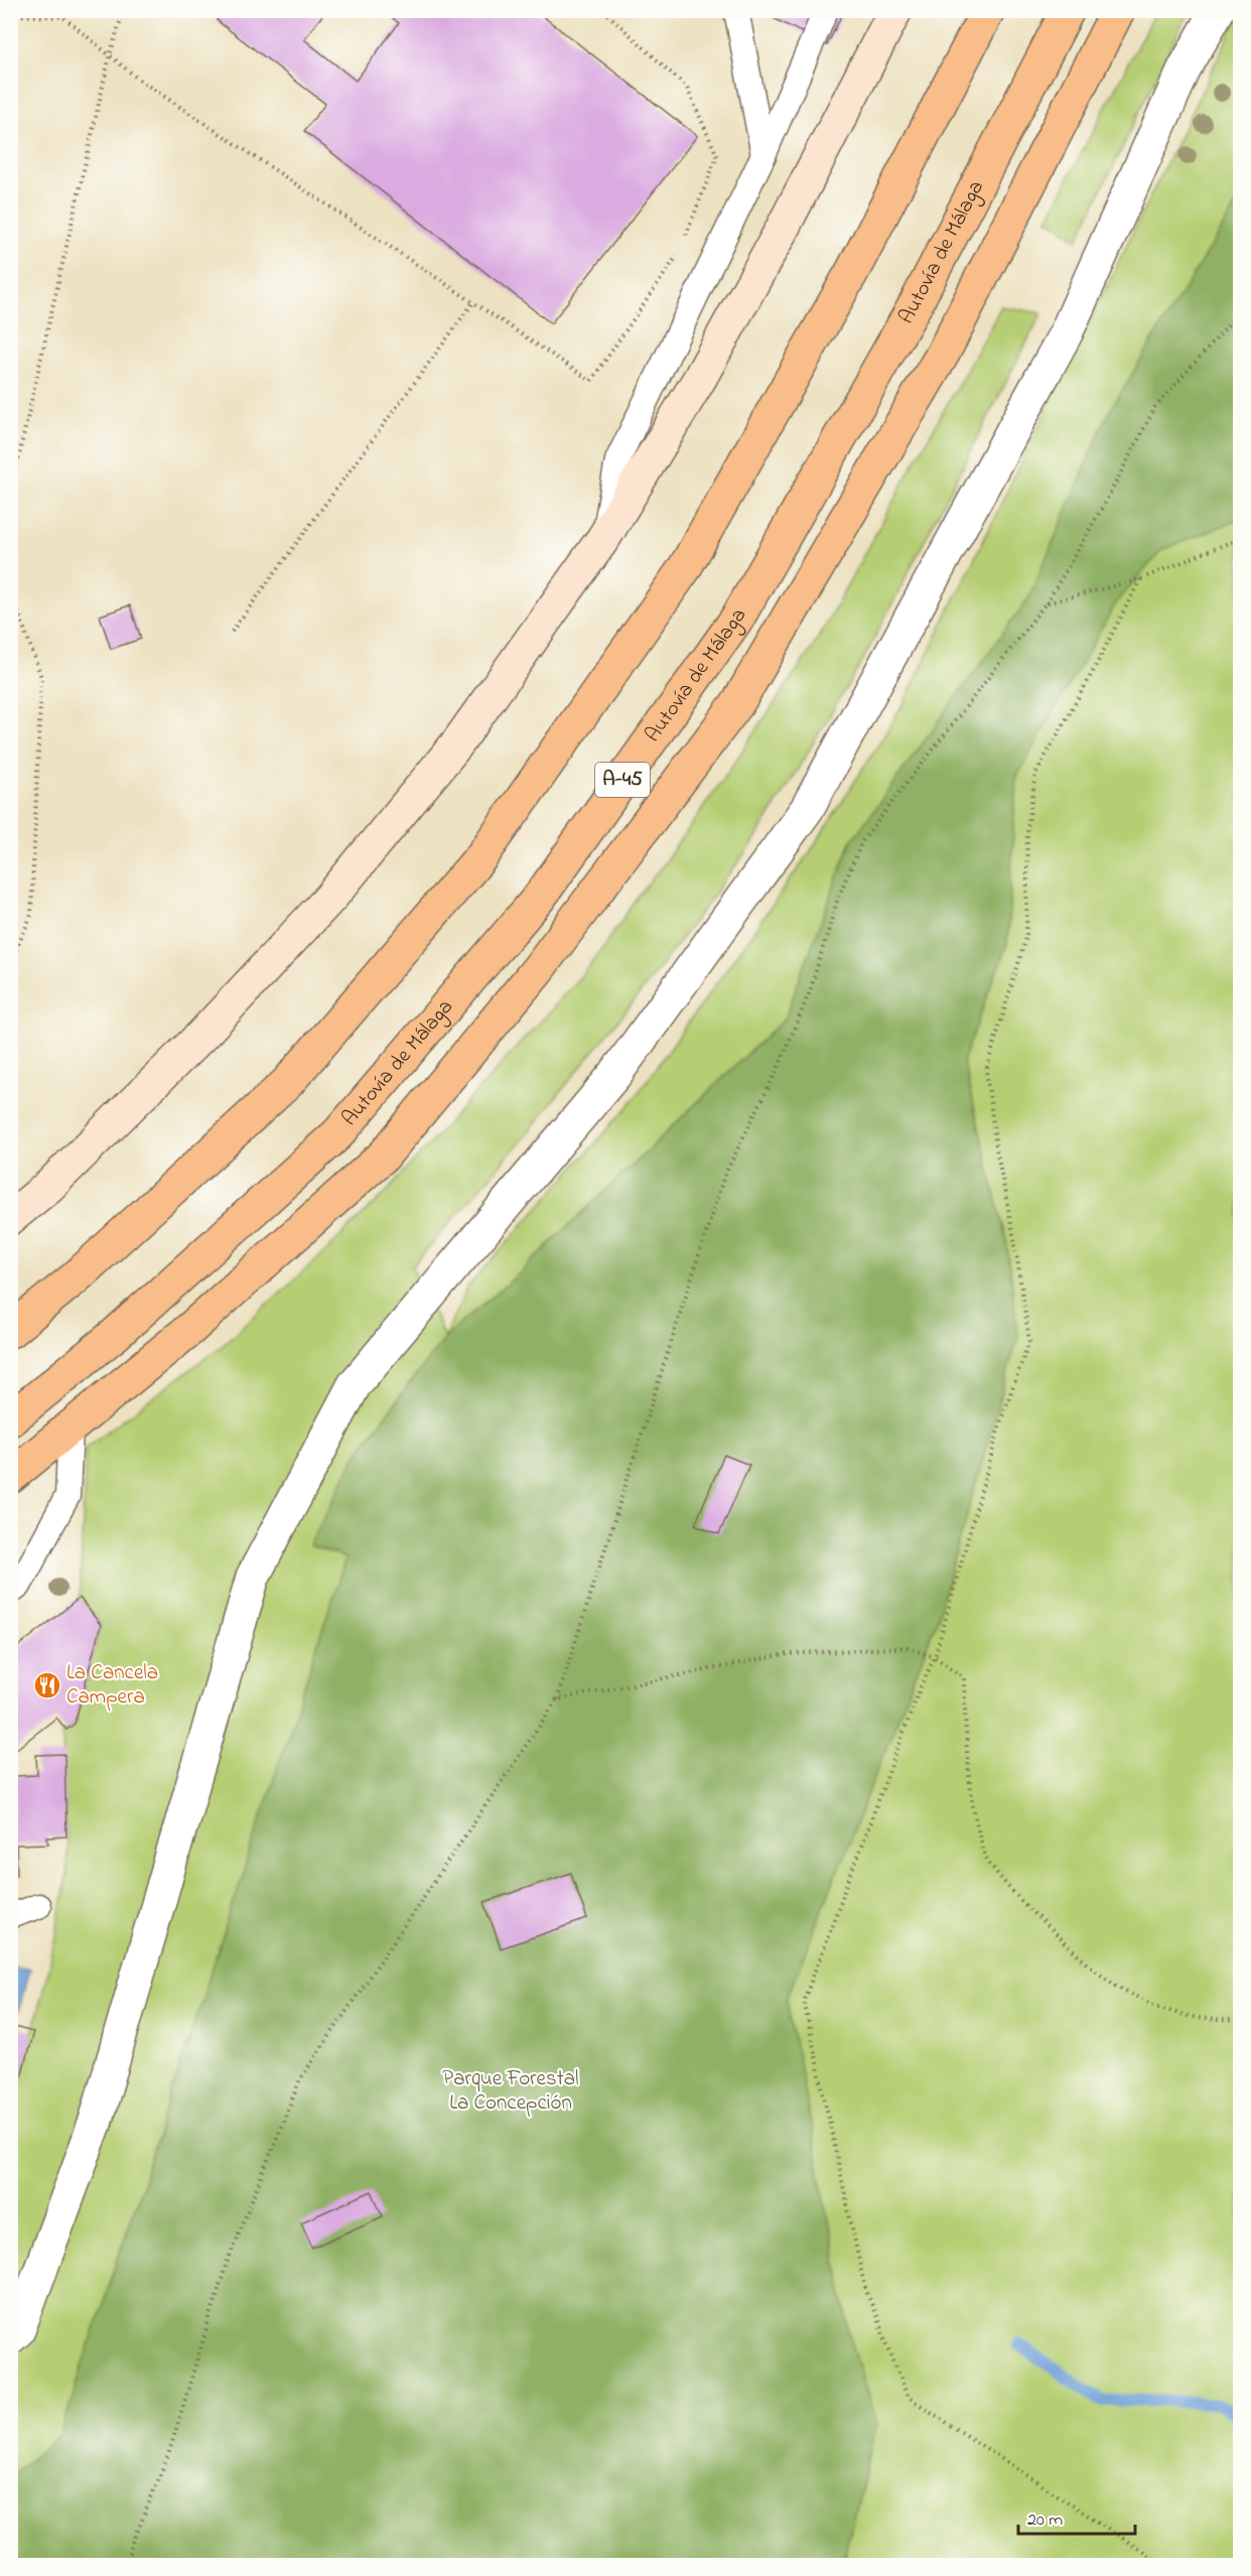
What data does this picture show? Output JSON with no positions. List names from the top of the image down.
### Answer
{
  "streets": {
    "highway": ["Autovía de Málaga", "A-45"]
  },
  "parks": ["Parque Forestal La Concepción"],
  "places": {
    "restaurant": ["La Cancela Campera"]
  },
  "scale_bar": "20 m"
}
